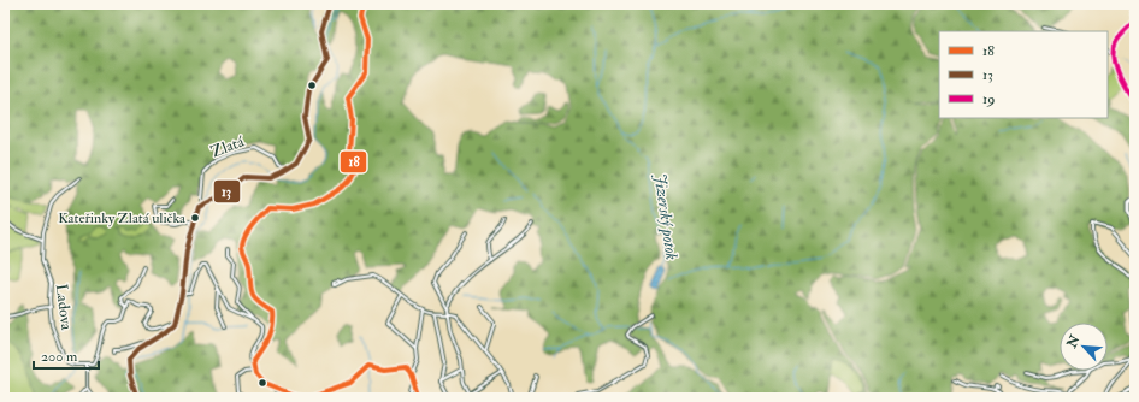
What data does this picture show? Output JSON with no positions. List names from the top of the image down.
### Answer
{
  "streets": {
    "street": ["Zlatá", "Ladova"]
  },
  "water": ["Jizerský potok"],
  "places": ["Kateřinky Zlatá ulička"],
  "lines": ["transit line 18", "transit line 13", "transit line 19"],
  "legend": ["18", "13", "19"],
  "scale_bar": "200 m",
  "north": "top left"
}
